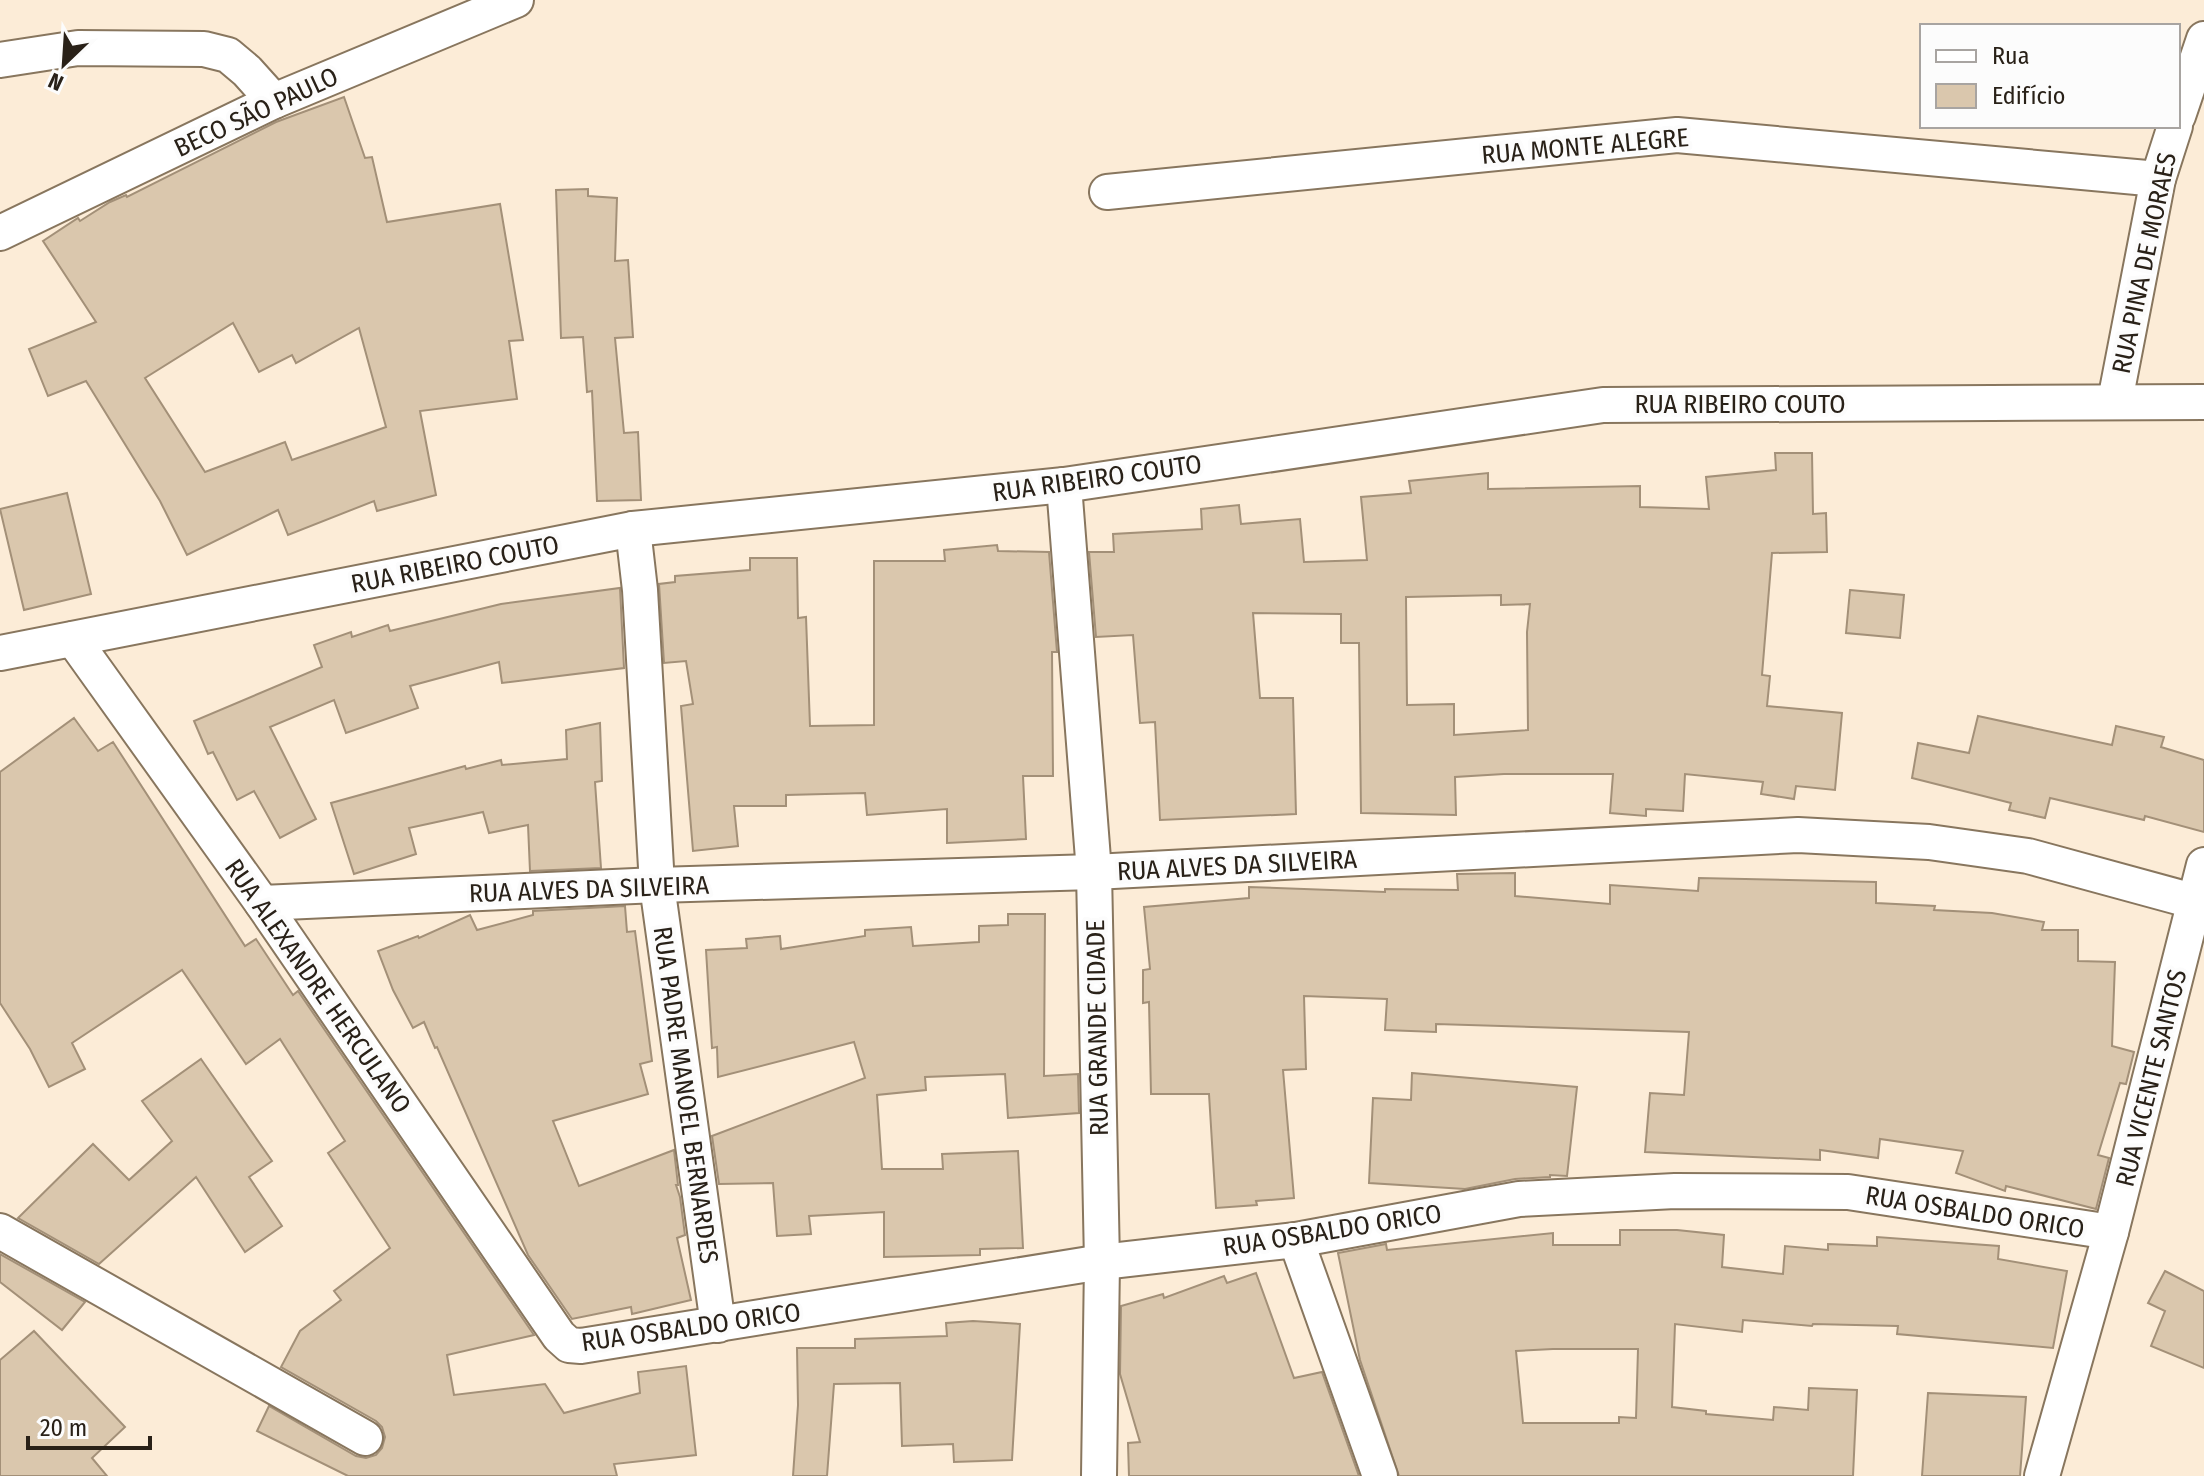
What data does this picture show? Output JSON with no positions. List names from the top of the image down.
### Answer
{
  "streets": {
    "street": [
      "BECO SÃO PAULO",
      "RUA MONTE ALEGRE",
      "RUA PINA DE MORAES",
      "RUA RIBEIRO COUTO",
      "RUA ALVES DA SILVEIRA",
      "RUA ALEXANDRE HERCULANO",
      "RUA GRANDE CIDADE",
      "RUA VICENTE SANTOS",
      "RUA PADRE MANOEL BERNARDES",
      "RUA OSBALDO ORICO"
    ]
  },
  "crossings": [
    ["RUA MONTE ALEGRE", "RUA PINA DE MORAES"],
    ["RUA PINA DE MORAES", "RUA RIBEIRO COUTO"],
    ["RUA RIBEIRO COUTO", "RUA ALEXANDRE HERCULANO"],
    ["RUA RIBEIRO COUTO", "RUA GRANDE CIDADE"],
    ["RUA RIBEIRO COUTO", "RUA PADRE MANOEL BERNARDES"],
    ["RUA ALVES DA SILVEIRA", "RUA ALEXANDRE HERCULANO"],
    ["RUA ALVES DA SILVEIRA", "RUA GRANDE CIDADE"],
    ["RUA ALVES DA SILVEIRA", "RUA VICENTE SANTOS"],
    ["RUA ALVES DA SILVEIRA", "RUA PADRE MANOEL BERNARDES"],
    ["RUA ALEXANDRE HERCULANO", "RUA OSBALDO ORICO"],
    ["RUA GRANDE CIDADE", "RUA OSBALDO ORICO"],
    ["RUA VICENTE SANTOS", "RUA OSBALDO ORICO"],
    ["RUA PADRE MANOEL BERNARDES", "RUA OSBALDO ORICO"]
  ],
  "legend": ["Rua", "Edifício"],
  "scale_bar": "20 m",
  "north": "bottom left"
}
